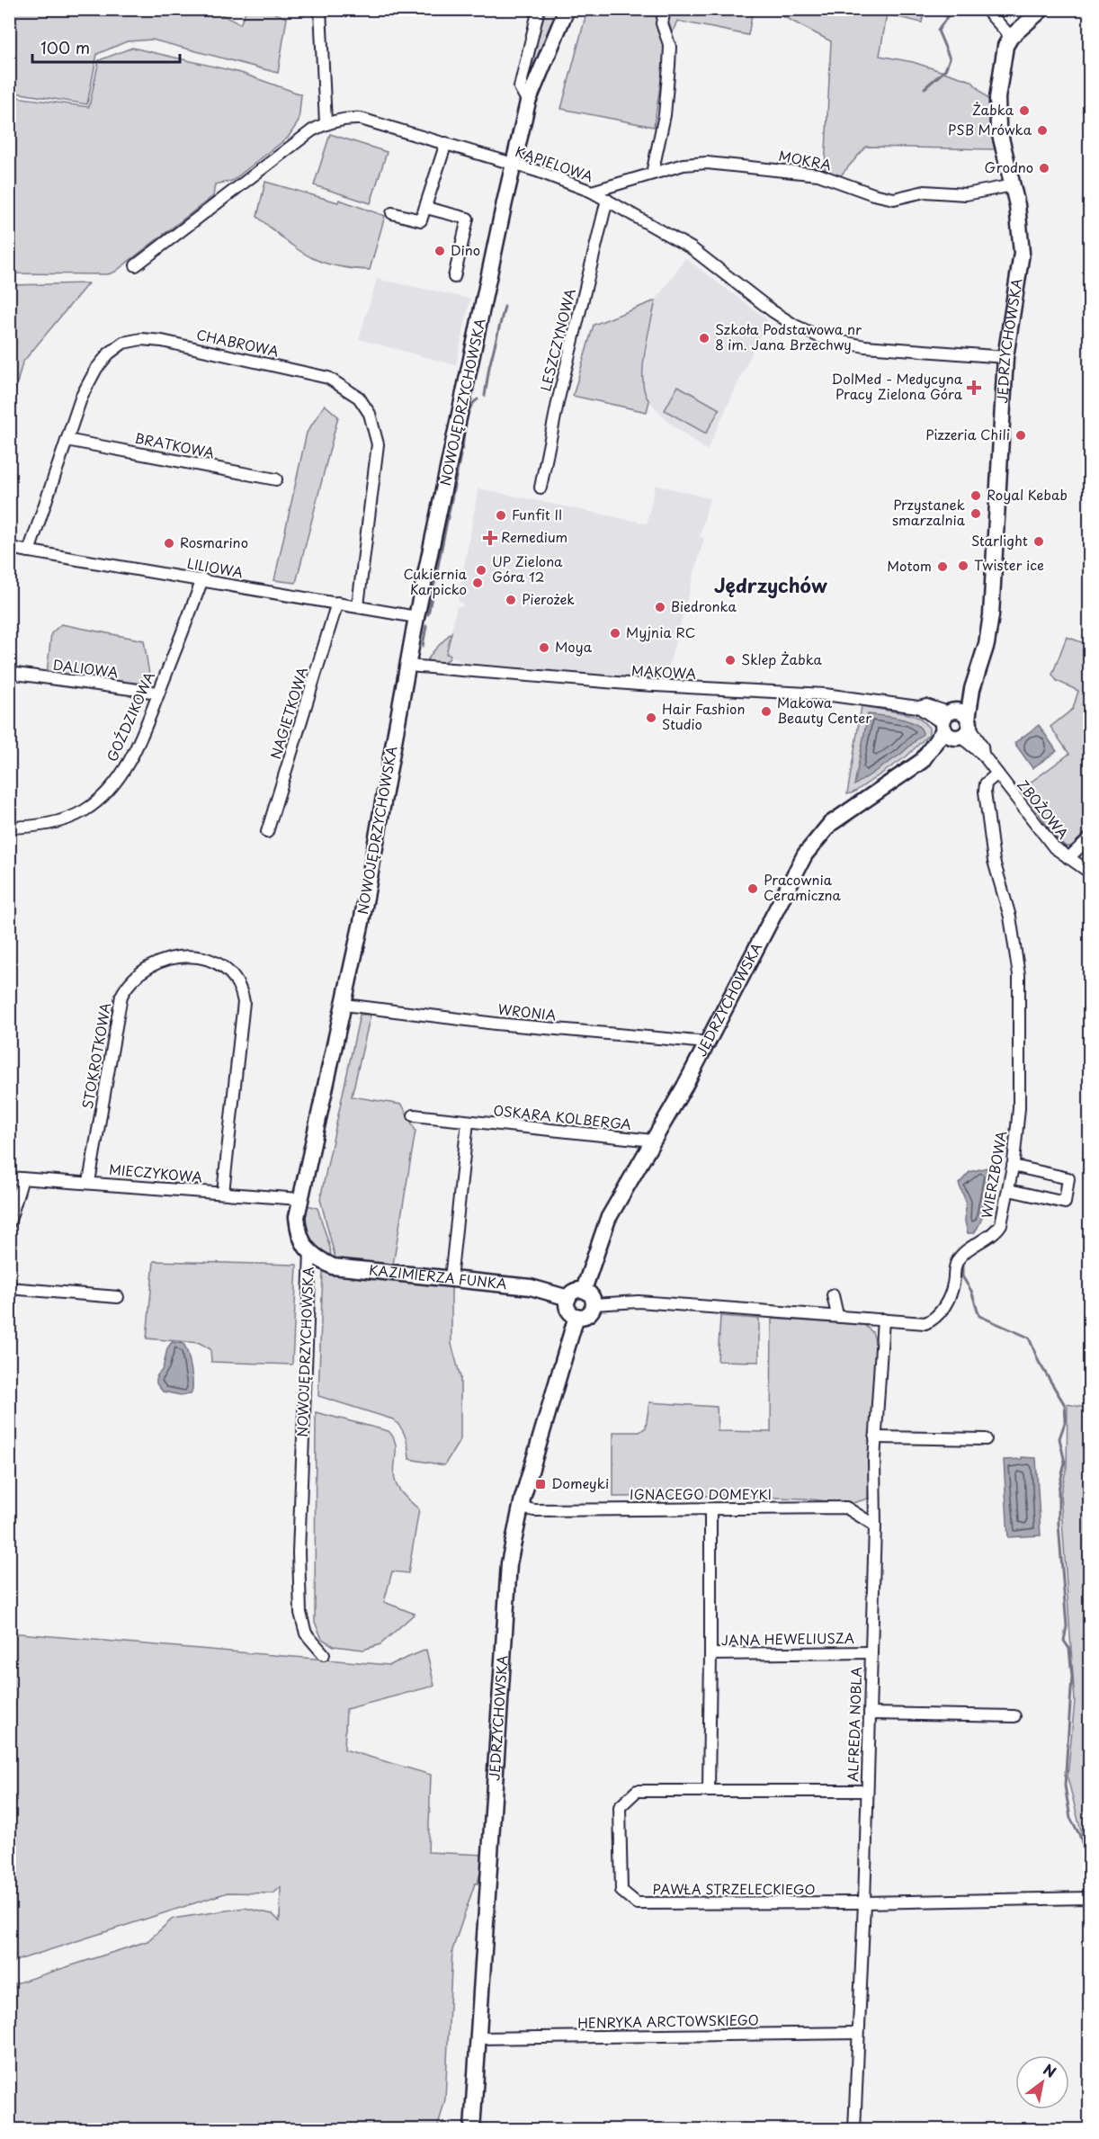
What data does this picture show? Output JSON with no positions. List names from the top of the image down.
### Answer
{
  "streets": {
    "main road": ["JĘDRZYCHOWSKA", "NOWOJĘDRZYCHOWSKA", "KAZIMIERZA FUNKA"],
    "street": [
      "MOKRA",
      "KĄPIELOWA",
      "LESZCZYNOWA",
      "CHABROWA",
      "BRATKOWA",
      "LILIOWA",
      "DALIOWA",
      "MAKOWA",
      "NAGIETKOWA",
      "GOŹDZIKOWA",
      "ZBOŻOWA",
      "WRONIA",
      "STOKROTKOWA",
      "OSKARA KOLBERGA",
      "MIECZYKOWA",
      "WIERZBOWA",
      "IGNACEGO DOMEYKI",
      "JANA HEWELIUSZA",
      "ALFREDA NOBLA",
      "PAWŁA STRZELECKIEGO",
      "HENRYKA ARCTOWSKIEGO"
    ]
  },
  "crossings": [
    ["MOKRA", "KĄPIELOWA"],
    ["MOKRA", "JĘDRZYCHOWSKA"],
    ["KĄPIELOWA", "LESZCZYNOWA"],
    ["KĄPIELOWA", "JĘDRZYCHOWSKA"],
    ["KĄPIELOWA", "NOWOJĘDRZYCHOWSKA"],
    ["JĘDRZYCHOWSKA", "MAKOWA"],
    ["JĘDRZYCHOWSKA", "ZBOŻOWA"],
    ["JĘDRZYCHOWSKA", "WRONIA"],
    ["JĘDRZYCHOWSKA", "OSKARA KOLBERGA"],
    ["JĘDRZYCHOWSKA", "WIERZBOWA"],
    ["JĘDRZYCHOWSKA", "KAZIMIERZA FUNKA"],
    ["JĘDRZYCHOWSKA", "IGNACEGO DOMEYKI"],
    ["JĘDRZYCHOWSKA", "HENRYKA ARCTOWSKIEGO"],
    ["CHABROWA", "BRATKOWA"],
    ["CHABROWA", "LILIOWA"],
    ["NOWOJĘDRZYCHOWSKA", "LILIOWA"],
    ["NOWOJĘDRZYCHOWSKA", "MAKOWA"],
    ["NOWOJĘDRZYCHOWSKA", "WRONIA"],
    ["NOWOJĘDRZYCHOWSKA", "MIECZYKOWA"],
    ["NOWOJĘDRZYCHOWSKA", "KAZIMIERZA FUNKA"],
    ["LILIOWA", "NAGIETKOWA"],
    ["LILIOWA", "GOŹDZIKOWA"],
    ["DALIOWA", "GOŹDZIKOWA"],
    ["MAKOWA", "ZBOŻOWA"],
    ["ZBOŻOWA", "WIERZBOWA"],
    ["STOKROTKOWA", "MIECZYKOWA"],
    ["WIERZBOWA", "KAZIMIERZA FUNKA"],
    ["WIERZBOWA", "ALFREDA NOBLA"],
    ["IGNACEGO DOMEYKI", "ALFREDA NOBLA"],
    ["JANA HEWELIUSZA", "ALFREDA NOBLA"],
    ["JANA HEWELIUSZA", "PAWŁA STRZELECKIEGO"],
    ["ALFREDA NOBLA", "PAWŁA STRZELECKIEGO"],
    ["ALFREDA NOBLA", "HENRYKA ARCTOWSKIEGO"]
  ],
  "districts": ["Jędrzychów"],
  "places": {
    "other": [
      "Żabka",
      "PSB Mrówka",
      "Grodno",
      "Dino",
      "Szkoła Podstawowa nr 8 im. Jana Brzechwy",
      "Pizzeria Chili",
      "Royal Kebab",
      "Przystanek smarzalnia",
      "Funfit II",
      "Starlight",
      "Rosmarino",
      "Twister ice",
      "Motom",
      "UP Zielona Góra 12",
      "Cukiernia Karpicko",
      "Pierożek",
      "Biedronka",
      "Myjnia RC",
      "Moya",
      "Sklep Żabka",
      "Makowa Beauty Center",
      "Hair Fashion Studio",
      "Pracownia Ceramiczna"
    ],
    "health": ["DolMed - Medycyna Pracy Zielona Góra", "Remedium"],
    "transit": ["Domeyki"]
  },
  "scale_bar": "100 m",
  "north": "top right"
}
